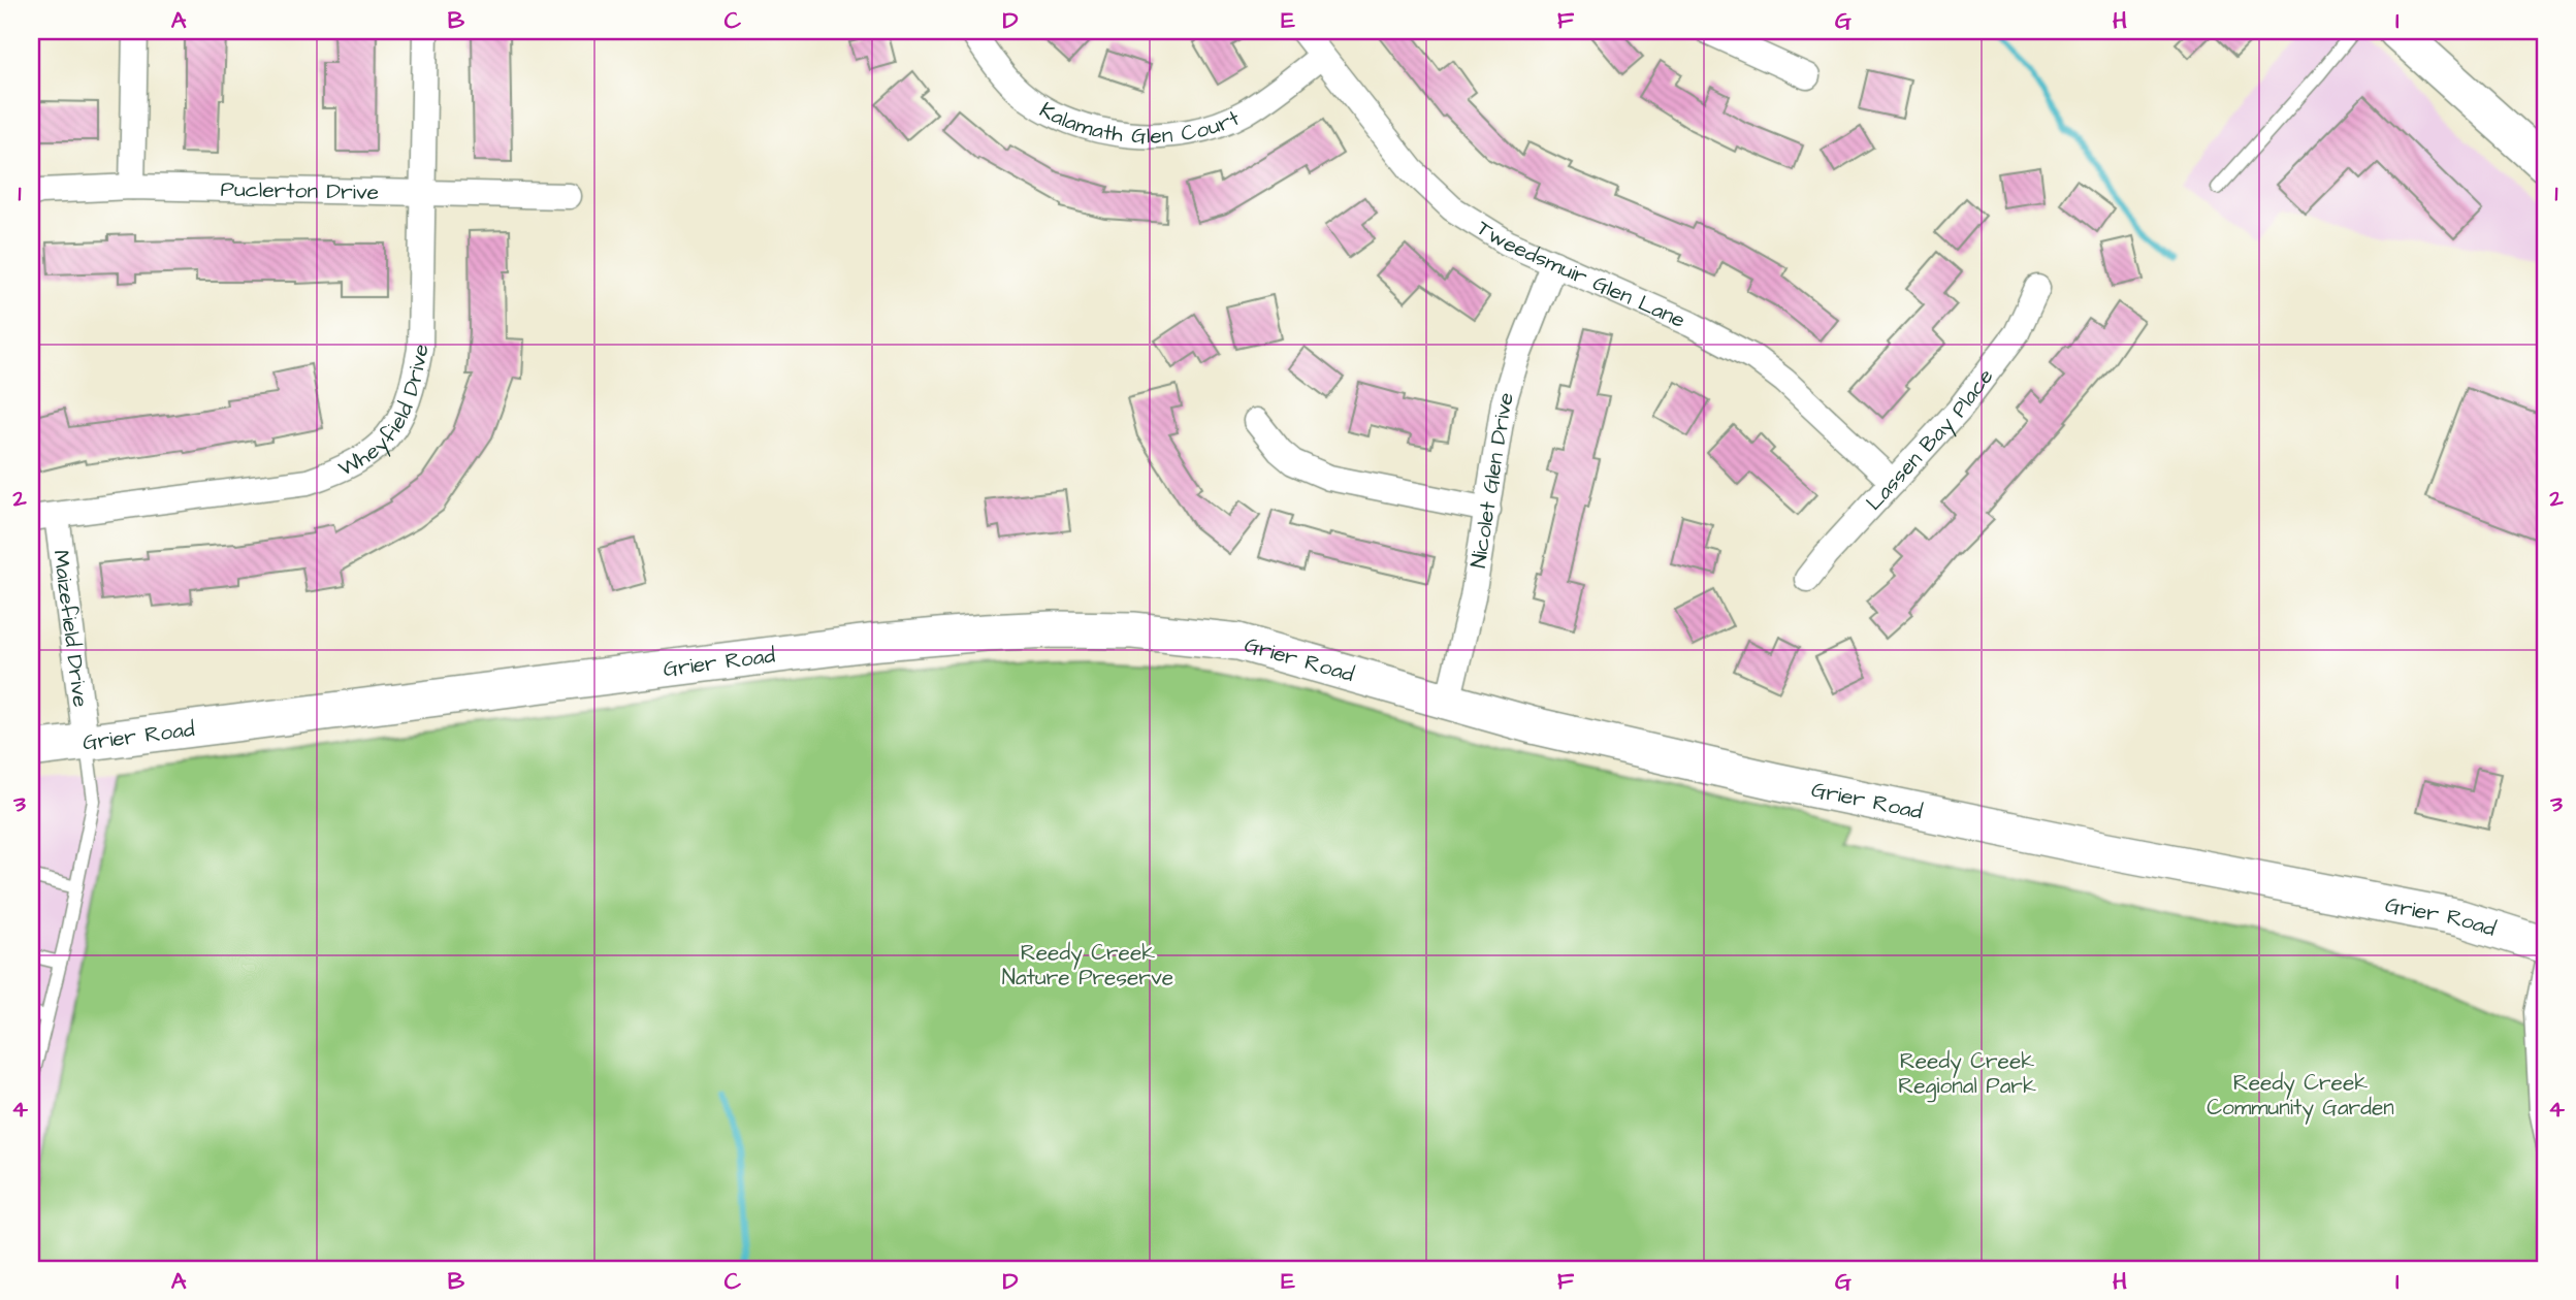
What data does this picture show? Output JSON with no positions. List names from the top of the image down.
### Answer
{
  "streets": {
    "street": [
      "Kalamath Glen Court",
      "Puclerton Drive",
      "Tweedsmuir Glen Lane",
      "Wheyfield Drive",
      "Lassen Bay Place",
      "Nicolet Glen Drive",
      "Maizefield Drive",
      "Grier Road"
    ]
  },
  "crossings": [
    ["Kalamath Glen Court", "Tweedsmuir Glen Lane"],
    ["Puclerton Drive", "Wheyfield Drive"],
    ["Tweedsmuir Glen Lane", "Lassen Bay Place"],
    ["Tweedsmuir Glen Lane", "Nicolet Glen Drive"],
    ["Wheyfield Drive", "Maizefield Drive"],
    ["Nicolet Glen Drive", "Grier Road"],
    ["Maizefield Drive", "Grier Road"]
  ],
  "parks": ["Reedy Creek Nature Preserve", "Reedy Creek Regional Park", "Reedy Creek Community Garden"],
  "grid": {
    "columns": [
      "A",
      "B",
      "C",
      "D",
      "E",
      "F",
      "G",
      "H",
      "I"
    ],
    "rows": [
      "1",
      "2",
      "3",
      "4"
    ]
  }
}
